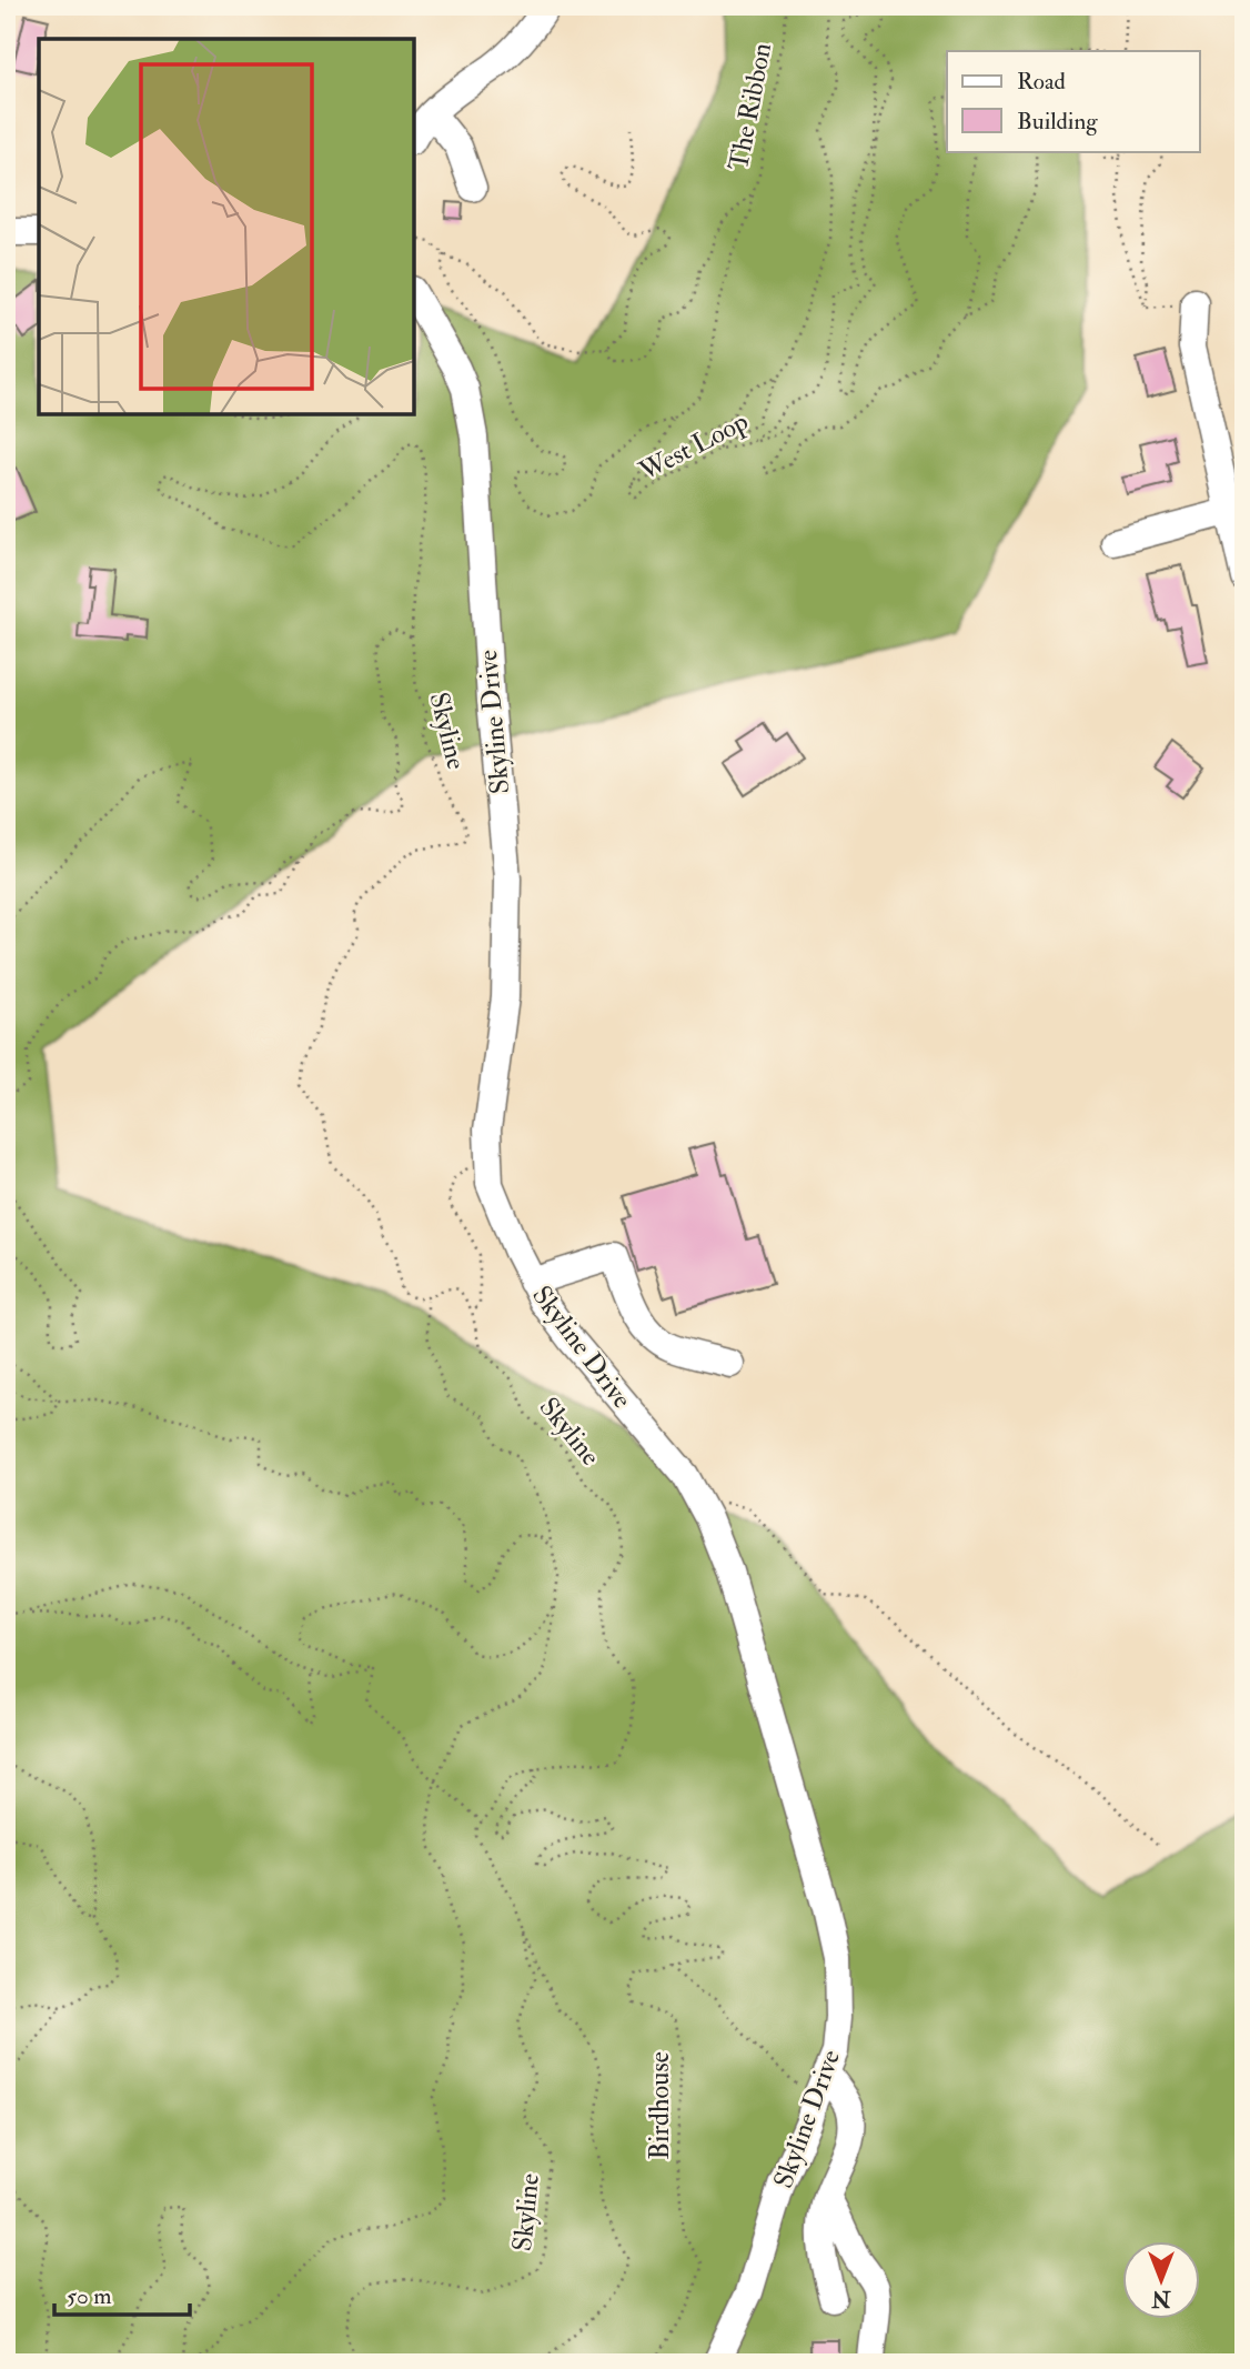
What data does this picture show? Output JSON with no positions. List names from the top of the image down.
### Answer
{
  "streets": {
    "street": ["Skyline Drive"],
    "path": [
      "The Ribbon",
      "West Loop",
      "Skyline",
      "Birdhouse"
    ]
  },
  "crossings": [
    ["Skyline", "Birdhouse"]
  ],
  "legend": ["Road", "Building"],
  "scale_bar": "50 m",
  "north": "bottom"
}
